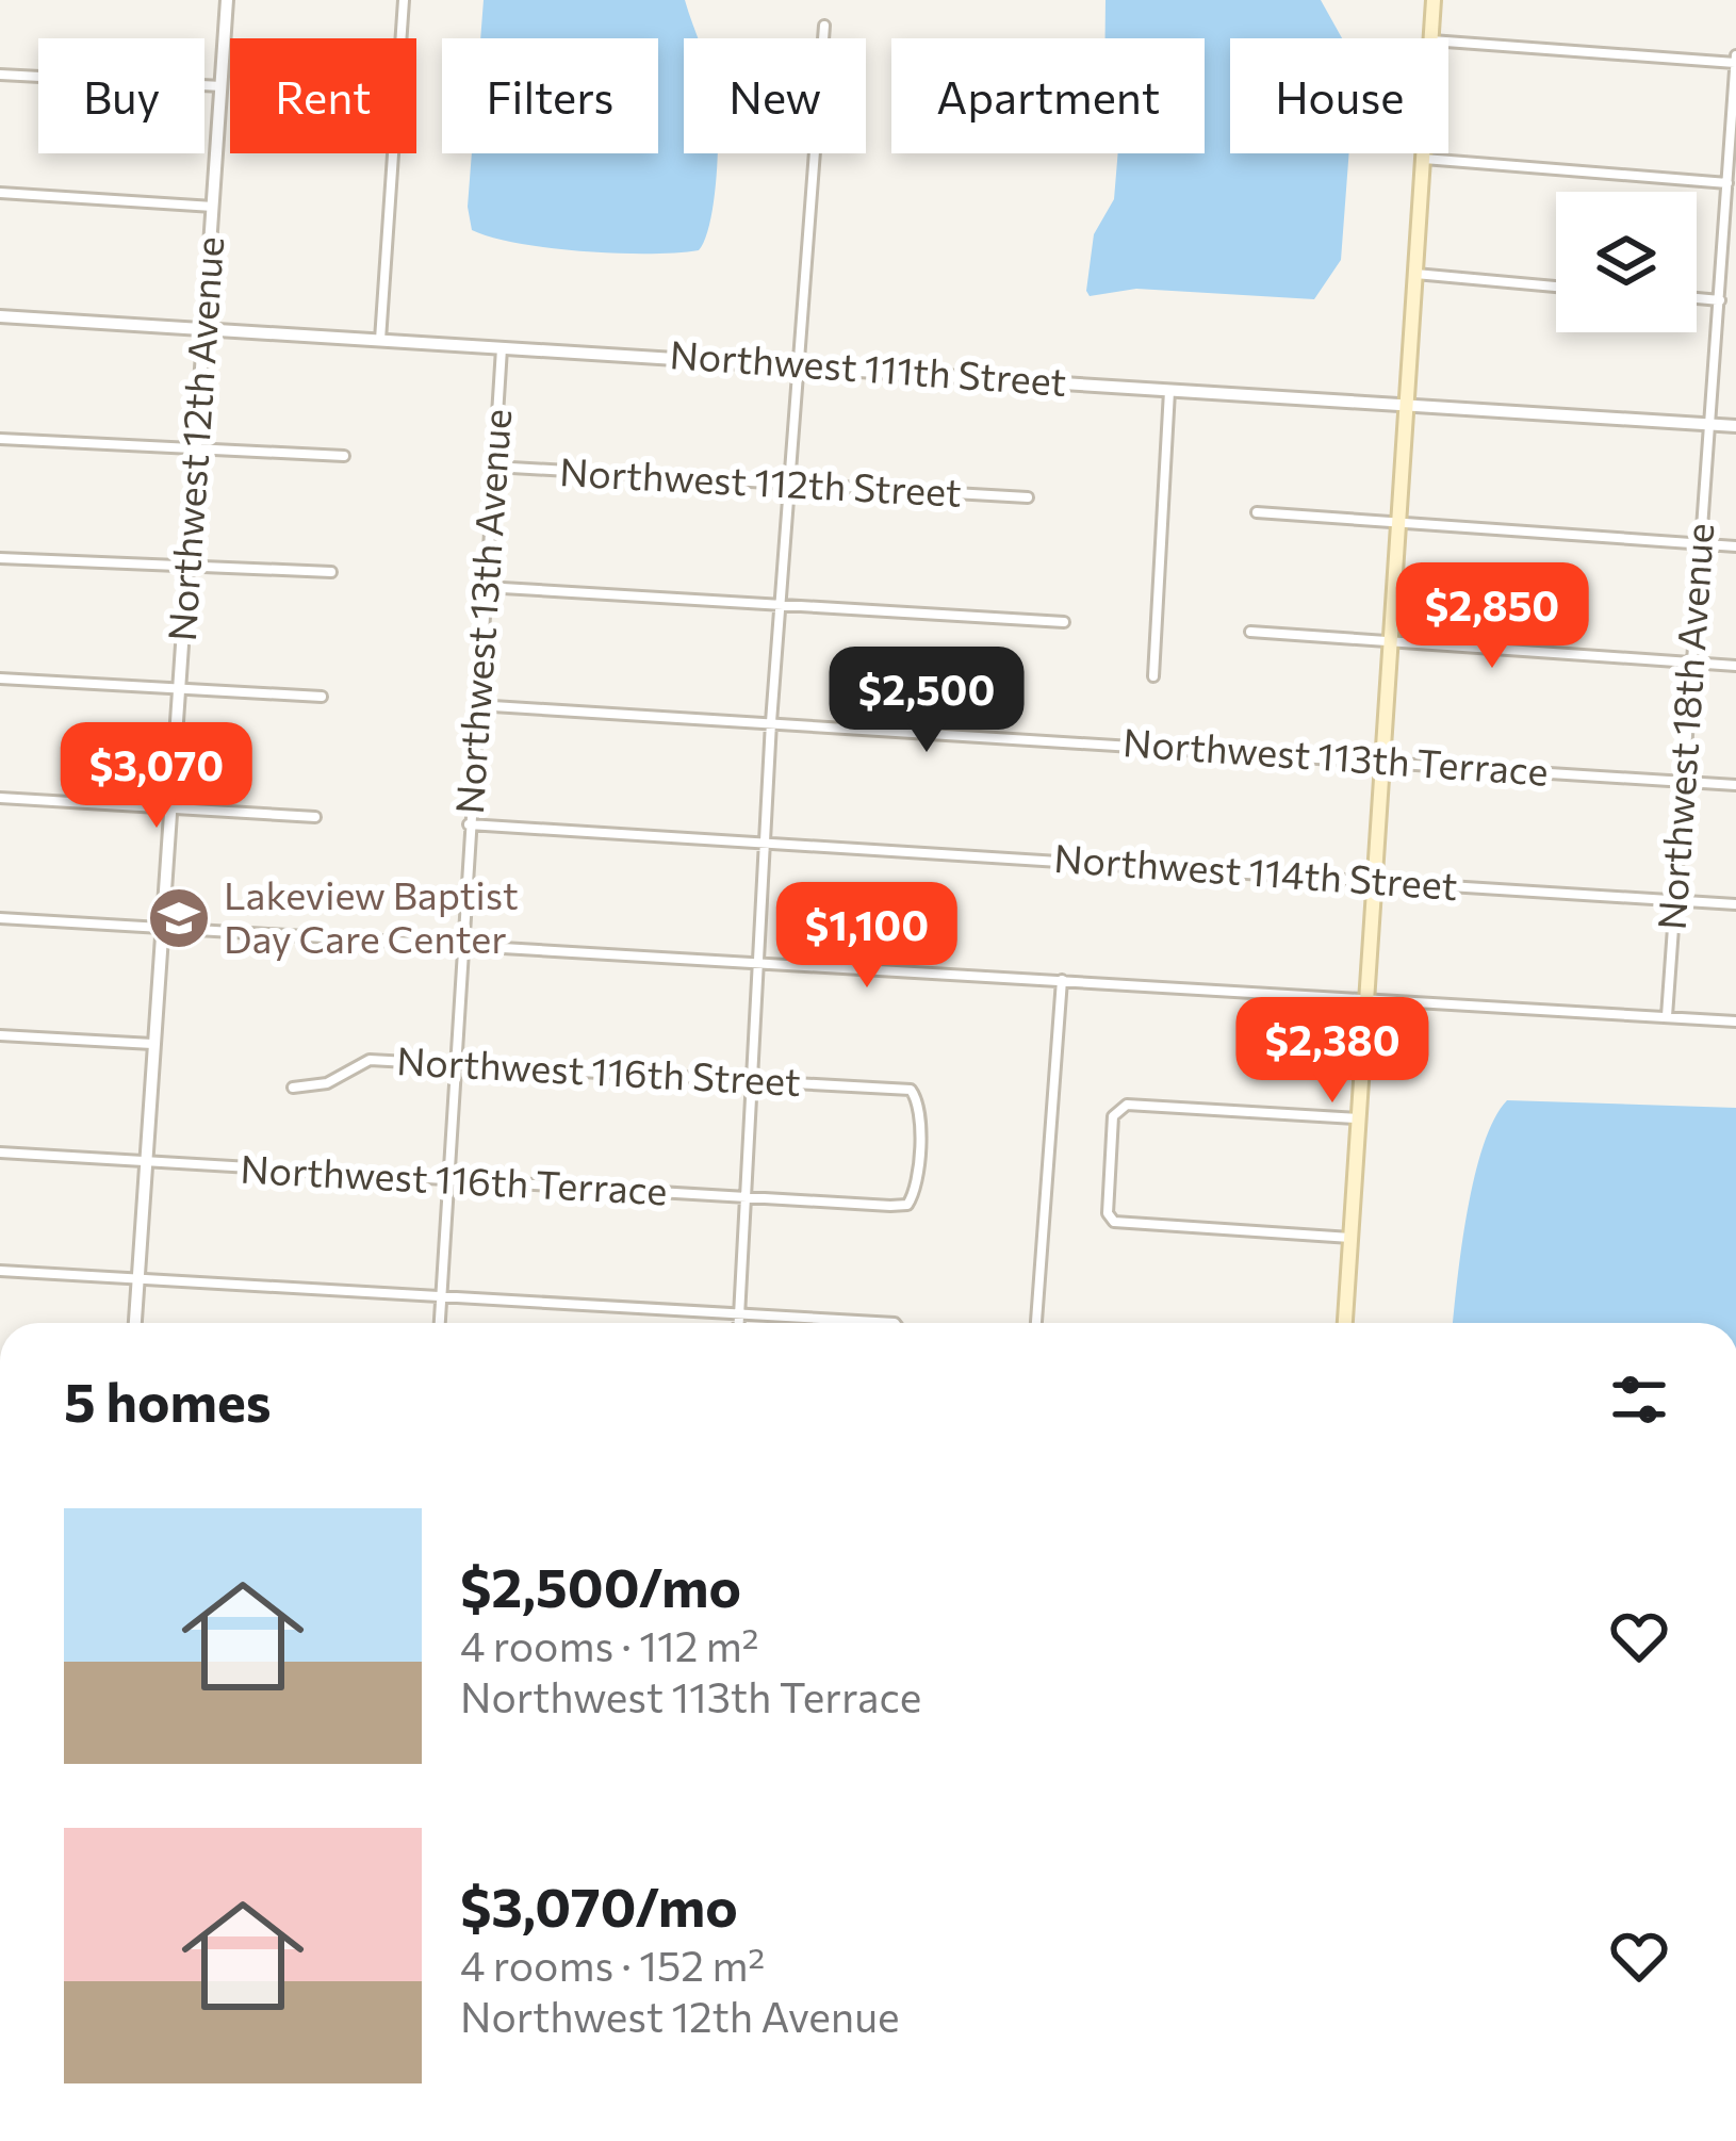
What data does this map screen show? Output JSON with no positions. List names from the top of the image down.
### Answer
{
  "streets": {
    "street": [
      "Northwest 111th Street",
      "Northwest 12th Avenue",
      "Northwest 112th Street",
      "Northwest 13th Avenue",
      "Northwest 18th Avenue",
      "Northwest 113th Terrace",
      "Northwest 114th Street",
      "Northwest 116th Street",
      "Northwest 116th Terrace"
    ]
  },
  "crossings": [
    ["Northwest 111th Street", "Northwest 12th Avenue"],
    ["Northwest 111th Street", "Northwest 13th Avenue"],
    ["Northwest 111th Street", "Northwest 18th Avenue"],
    ["Northwest 12th Avenue", "Northwest 116th Terrace"],
    ["Northwest 112th Street", "Northwest 13th Avenue"],
    ["Northwest 13th Avenue", "Northwest 113th Terrace"],
    ["Northwest 13th Avenue", "Northwest 114th Street"],
    ["Northwest 13th Avenue", "Northwest 116th Street"],
    ["Northwest 13th Avenue", "Northwest 116th Terrace"],
    ["Northwest 18th Avenue", "Northwest 113th Terrace"],
    ["Northwest 18th Avenue", "Northwest 114th Street"],
    ["Northwest 116th Street", "Northwest 116th Terrace"]
  ],
  "places": {
    "school or university": ["Lakeview Baptist Day Care Center"]
  },
  "page": {
    "chip": [
      "Buy",
      "Rent",
      "Filters",
      "New",
      "Apartment",
      "House"
    ],
    "price": [
      "$2,850",
      "$2,500",
      "$3,070",
      "$1,100",
      "$2,380"
    ],
    "heading": "5 homes",
    "list": [
      {
        "name": "$2,500/mo",
        "note": "4 rooms · 112 m² · Northwest 113th Terrace"
      },
      {
        "name": "$3,070/mo",
        "note": "4 rooms · 152 m² · Northwest 12th Avenue"
      }
    ]
  }
}
